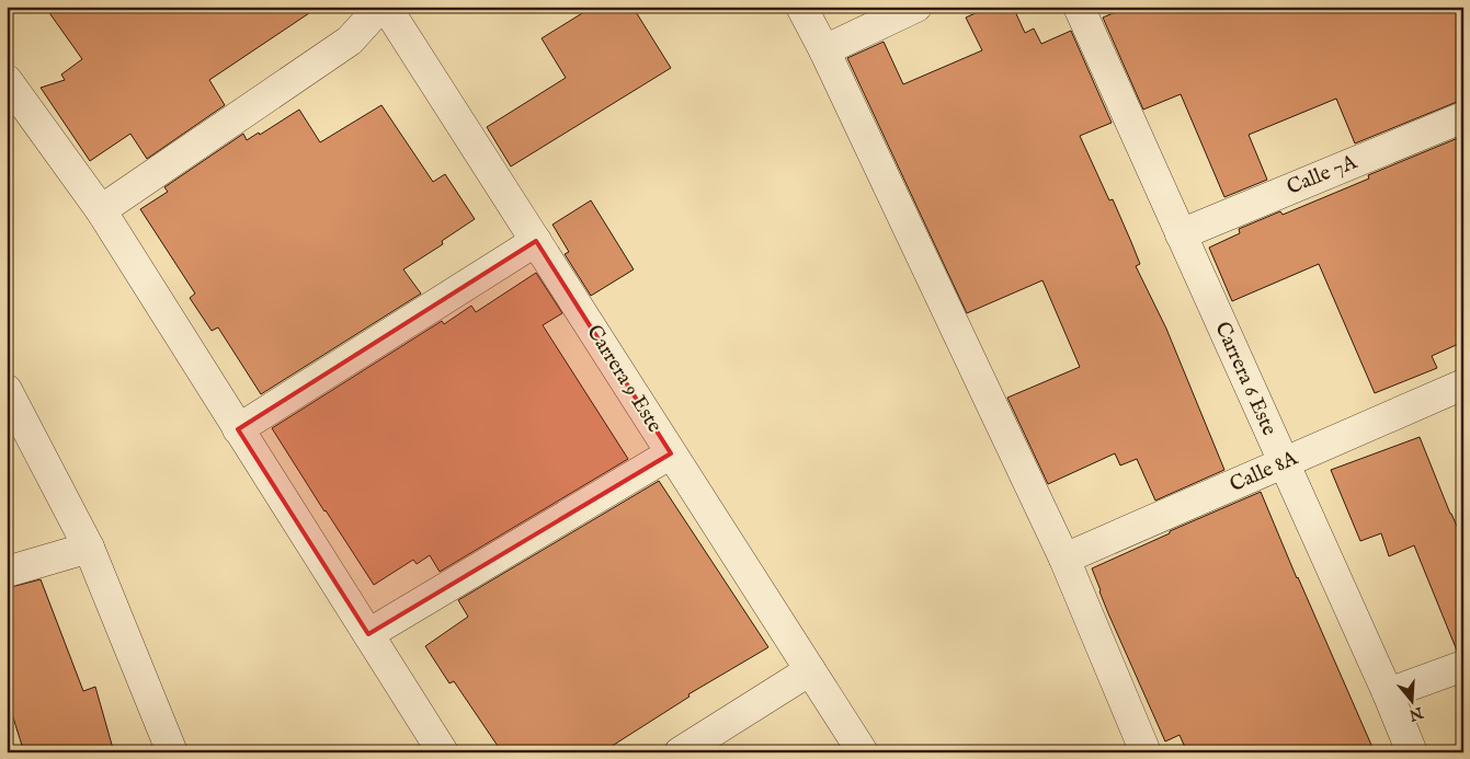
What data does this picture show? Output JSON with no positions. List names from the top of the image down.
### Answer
{
  "streets": {
    "street": [
      "Calle 7A",
      "Carrera 9 Este",
      "Carrera 6 Este",
      "Calle 8A"
    ]
  },
  "crossings": [
    ["Calle 7A", "Carrera 6 Este"],
    ["Carrera 6 Este", "Calle 8A"]
  ],
  "north": "bottom"
}
